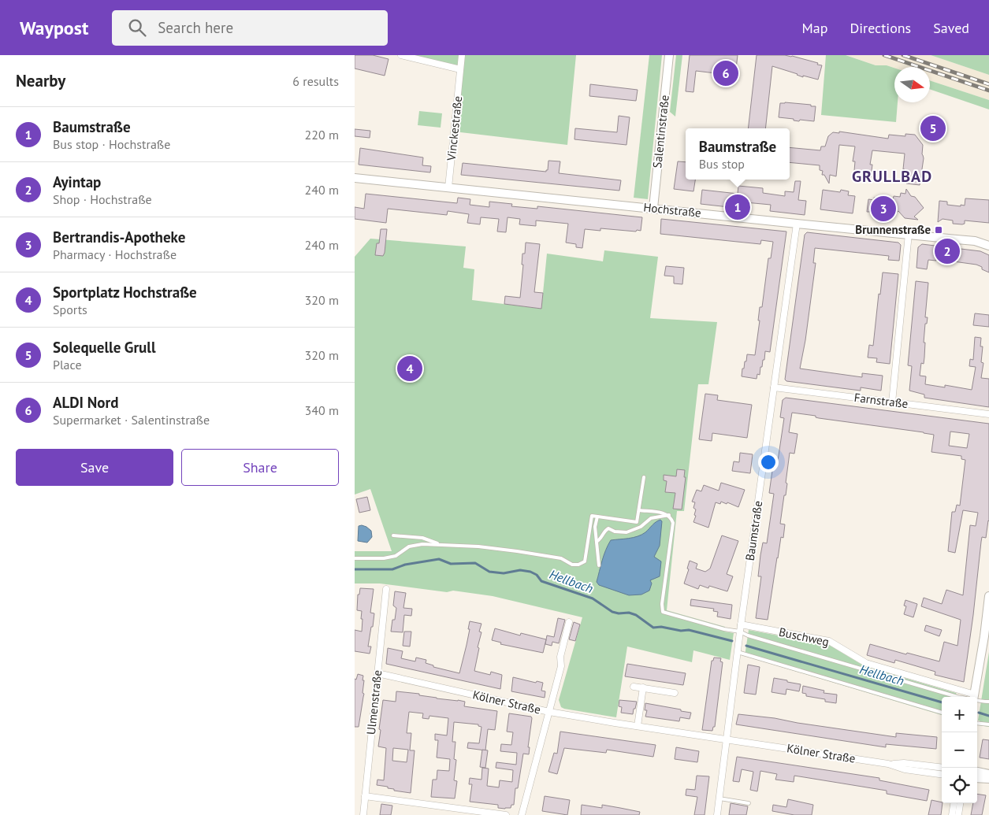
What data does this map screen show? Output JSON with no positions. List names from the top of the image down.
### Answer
{
  "streets": {
    "street": [
      "Vinckestraße",
      "Salentinstraße",
      "Hochstraße",
      "Farnstraße",
      "Baumstraße",
      "Buschweg",
      "Ulmenstraße",
      "Kölner Straße"
    ]
  },
  "crossings": [
    ["Vinckestraße", "Hochstraße"],
    ["Salentinstraße", "Hochstraße"],
    ["Hochstraße", "Baumstraße"],
    ["Farnstraße", "Baumstraße"],
    ["Baumstraße", "Buschweg"],
    ["Baumstraße", "Kölner Straße"],
    ["Ulmenstraße", "Kölner Straße"]
  ],
  "districts": ["GRULLBAD"],
  "water": ["Hellbach"],
  "places": {
    "transit": ["Brunnenstraße"]
  },
  "north": "right",
  "page": {
    "header": "Waypost",
    "search": "Search here",
    "nav": ["Map", "Directions", "Saved"],
    "heading": ["Nearby", "6 results"],
    "pins": [
      "6",
      "5",
      "1",
      "3",
      "2",
      "4"
    ],
    "list": [
      {
        "mark": "1",
        "name": "Baumstraße",
        "note": "Bus stop · Hochstraße",
        "value": "220 m"
      },
      {
        "mark": "2",
        "name": "Ayintap",
        "note": "Shop · Hochstraße",
        "value": "240 m"
      },
      {
        "mark": "3",
        "name": "Bertrandis-Apotheke",
        "note": "Pharmacy · Hochstraße",
        "value": "240 m"
      },
      {
        "mark": "4",
        "name": "Sportplatz Hochstraße",
        "note": "Sports",
        "value": "320 m"
      },
      {
        "mark": "5",
        "name": "Solequelle Grull",
        "note": "Place",
        "value": "320 m"
      },
      {
        "mark": "6",
        "name": "ALDI Nord",
        "note": "Supermarket · Salentinstraße",
        "value": "340 m"
      }
    ],
    "popup": ["Baumstraße", "Bus stop"],
    "buttons": ["Save", "Share"],
    "map_buttons": ["+", "−"]
  }
}
